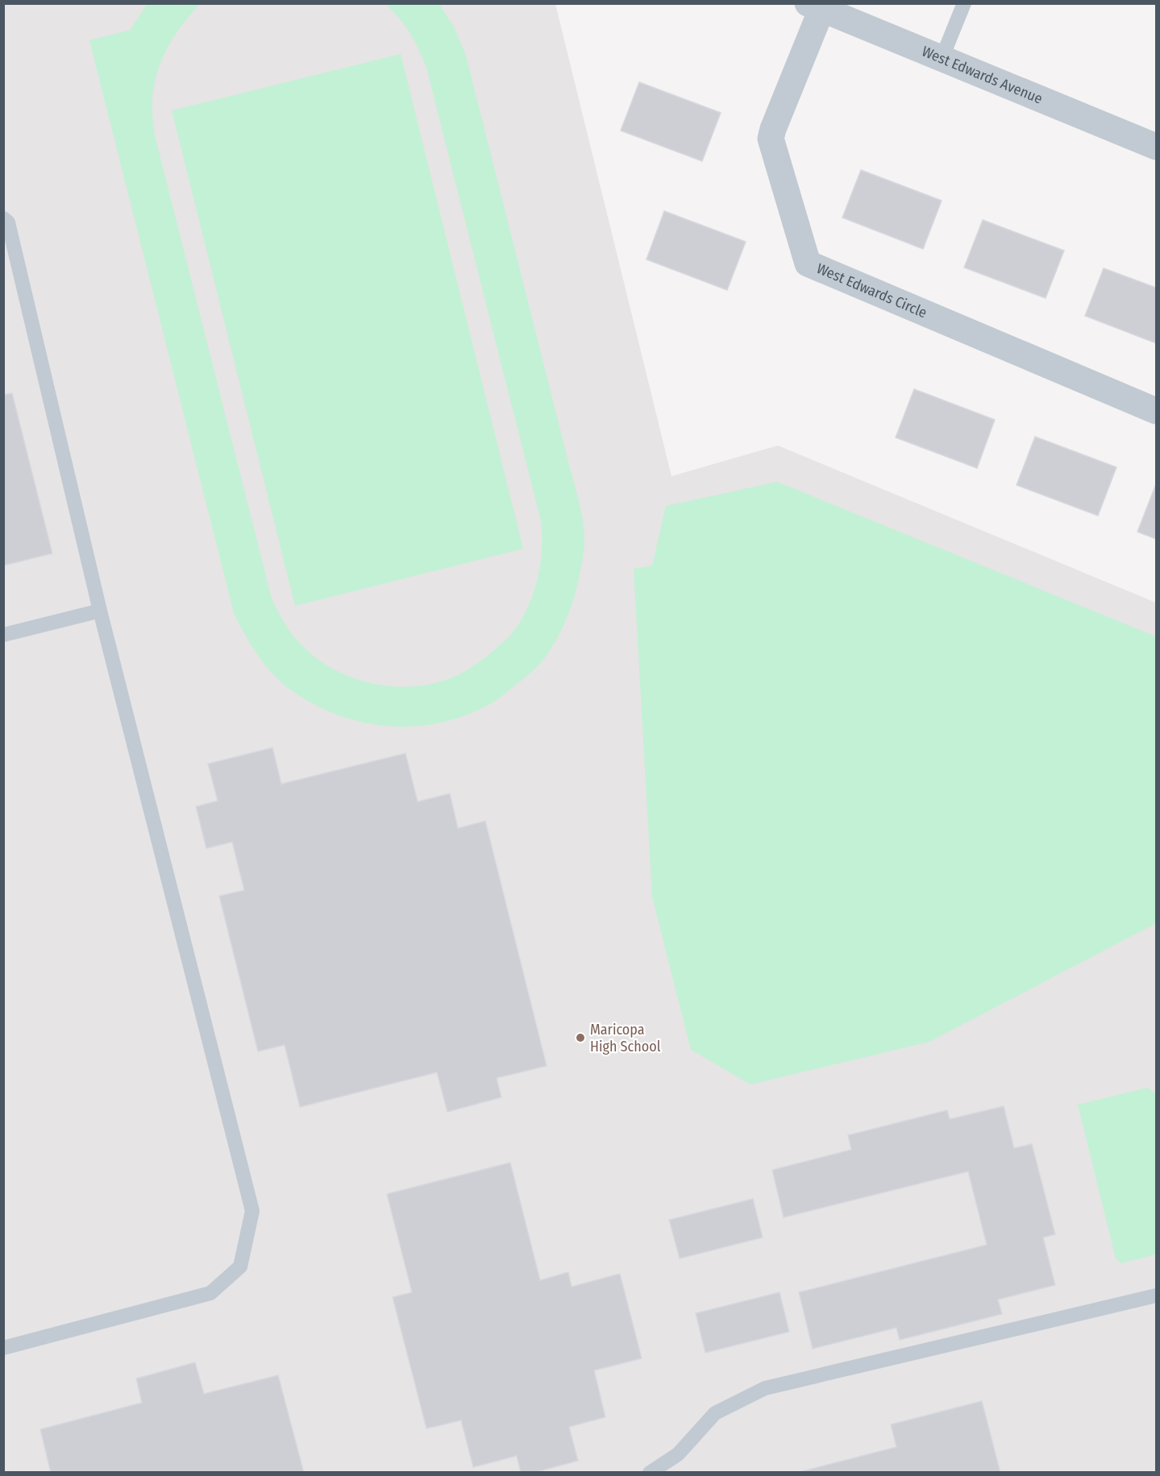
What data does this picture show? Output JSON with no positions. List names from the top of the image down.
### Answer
{
  "streets": {
    "street": ["West Edwards Avenue", "West Edwards Circle"]
  },
  "crossings": [
    ["West Edwards Avenue", "West Edwards Circle"]
  ],
  "places": ["Maricopa High School"]
}
